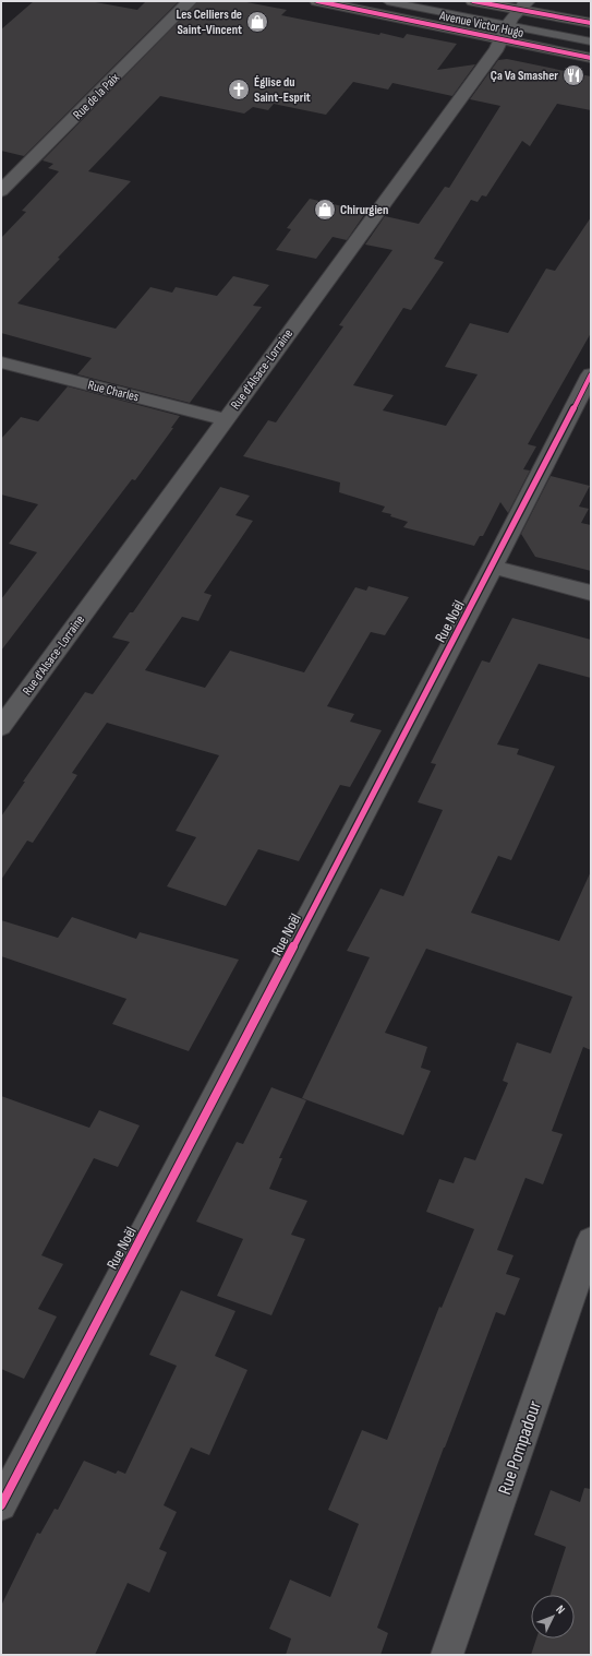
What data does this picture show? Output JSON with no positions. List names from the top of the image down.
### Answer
{
  "streets": {
    "main road": ["Avenue Victor Hugo"],
    "street": [
      "Rue de la Paix",
      "Rue d'Alsace-Lorraine",
      "Rue Charles",
      "Rue Noël",
      "Rue Pompadour"
    ]
  },
  "crossings": [
    ["Avenue Victor Hugo", "Rue d'Alsace-Lorraine"],
    ["Rue d'Alsace-Lorraine", "Rue Charles"]
  ],
  "places": {
    "shop": ["Les Celliers de Saint-Vincent", "Chirurgien"],
    "restaurant": ["Ça Va Smasher"],
    "church": ["Église du Saint-Esprit"]
  },
  "north": "top right"
}
